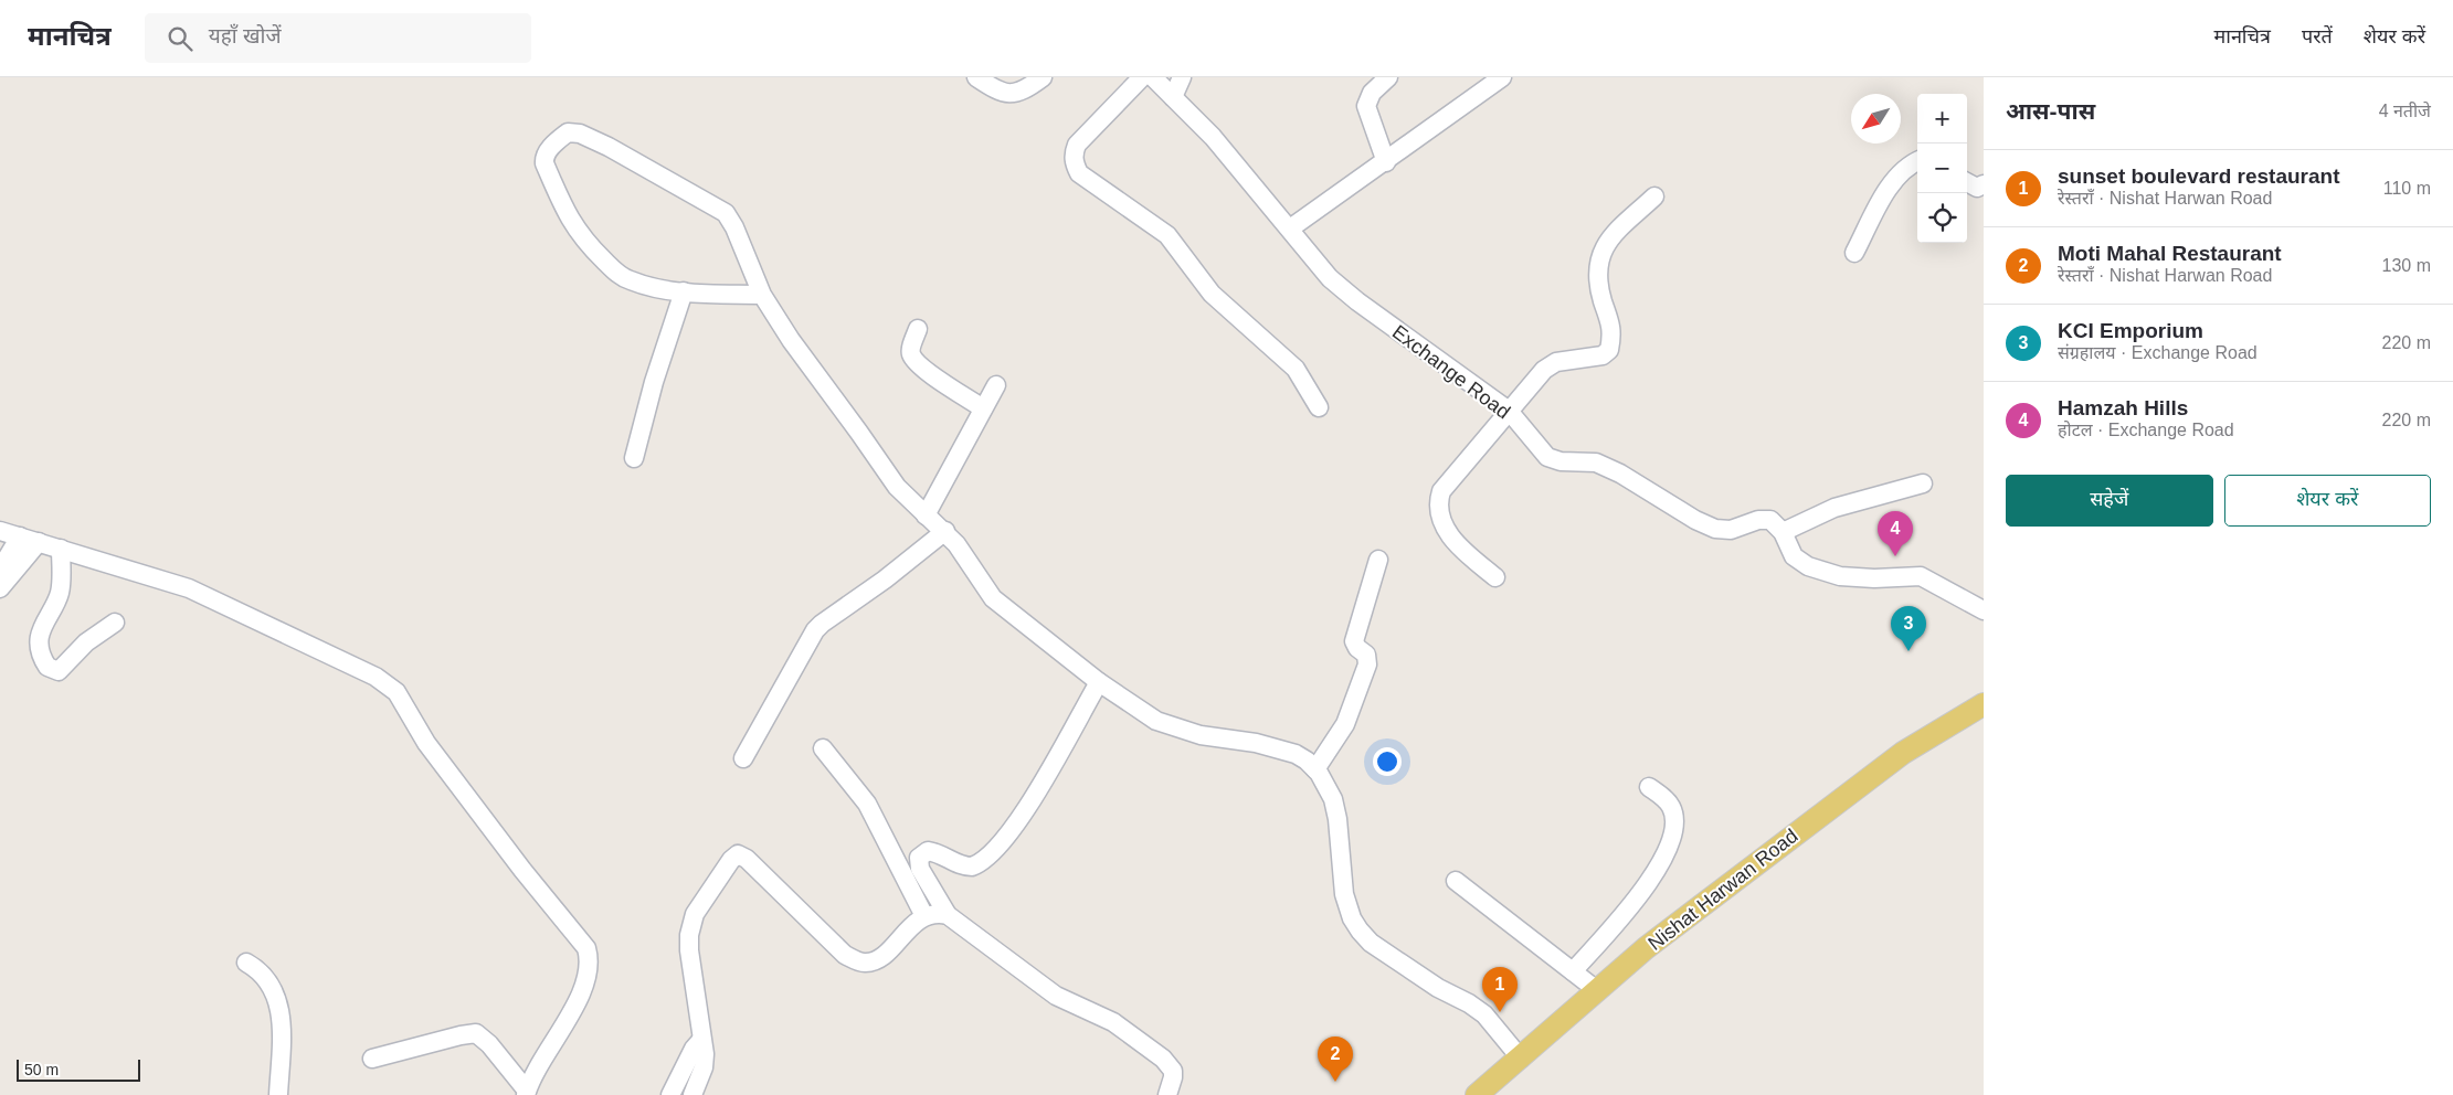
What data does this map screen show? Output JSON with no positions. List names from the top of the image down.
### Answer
{
  "streets": {
    "main road": ["Nishat Harwan Road"],
    "street": ["Exchange Road"]
  },
  "scale_bar": "50 m",
  "north": "bottom left",
  "page": {
    "header": "मानचित्र",
    "search": "यहाँ खोजें",
    "nav": ["मानचित्र", "परतें", "शेयर करें"],
    "heading": ["आस-पास", "4 नतीजे"],
    "map_buttons": ["+", "−"],
    "list": [
      {
        "mark": "1",
        "name": "sunset boulevard restaurant",
        "note": "रेस्तराँ · Nishat Harwan Road",
        "value": "110 m"
      },
      {
        "mark": "2",
        "name": "Moti Mahal Restaurant",
        "note": "रेस्तराँ · Nishat Harwan Road",
        "value": "130 m"
      },
      {
        "mark": "3",
        "name": "KCI Emporium",
        "note": "संग्रहालय · Exchange Road",
        "value": "220 m"
      },
      {
        "mark": "4",
        "name": "Hamzah Hills",
        "note": "होटल · Exchange Road",
        "value": "220 m"
      }
    ],
    "buttons": ["सहेजें", "शेयर करें"],
    "pins": [
      "4",
      "3",
      "1",
      "2"
    ],
    "scale": "50 m"
  }
}
